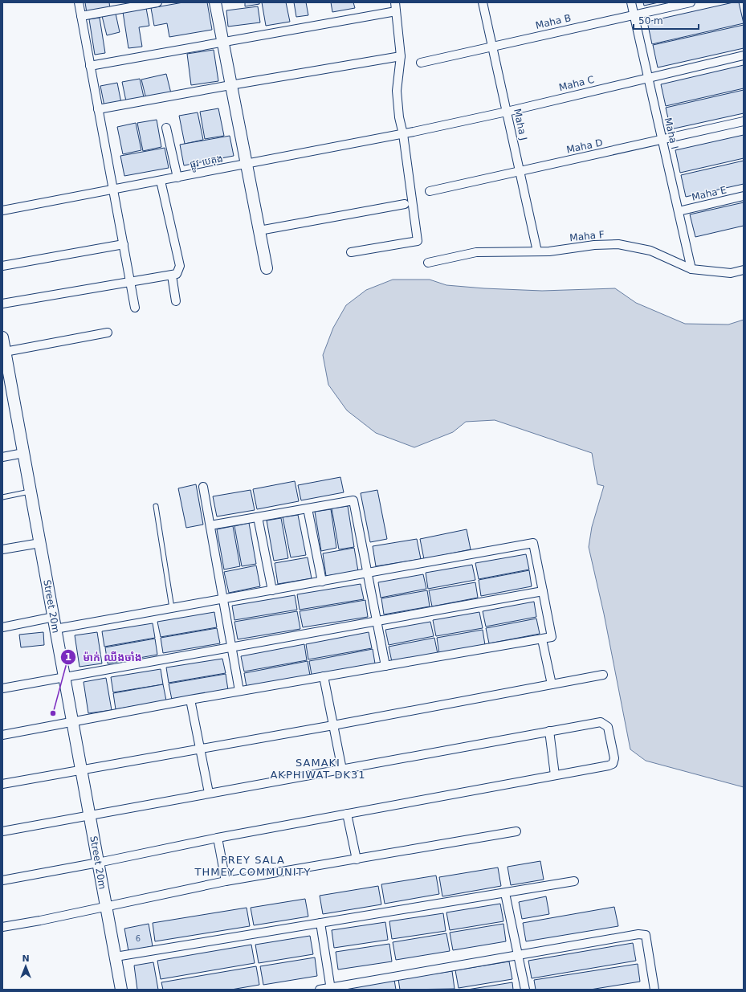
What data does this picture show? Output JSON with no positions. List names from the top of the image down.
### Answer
{
  "streets": {
    "street": [
      "Maha B",
      "Maha C",
      "Maha J",
      "Maha I",
      "Maha D",
      "ផ្លូវ បេតុង",
      "Maha E",
      "Maha F",
      "Street 20m"
    ]
  },
  "crossings": [
    ["Maha B", "Maha J"],
    ["Maha B", "Maha I"],
    ["Maha C", "Maha J"],
    ["Maha C", "Maha I"],
    ["Maha C", "ផ្លូវ បេតុង"],
    ["Maha J", "Maha D"],
    ["Maha J", "Maha F"],
    ["Maha I", "Maha D"],
    ["Maha I", "Maha E"],
    ["Maha I", "Maha F"]
  ],
  "districts": ["SAMAKI AKPHIWAT DK31", "PREY SALA THMEY COMMUNITY"],
  "places": ["ម៉ាក់ ឈីងចាំង"],
  "house_numbers": ["6"],
  "scale_bar": "50 m",
  "north": "top"
}
